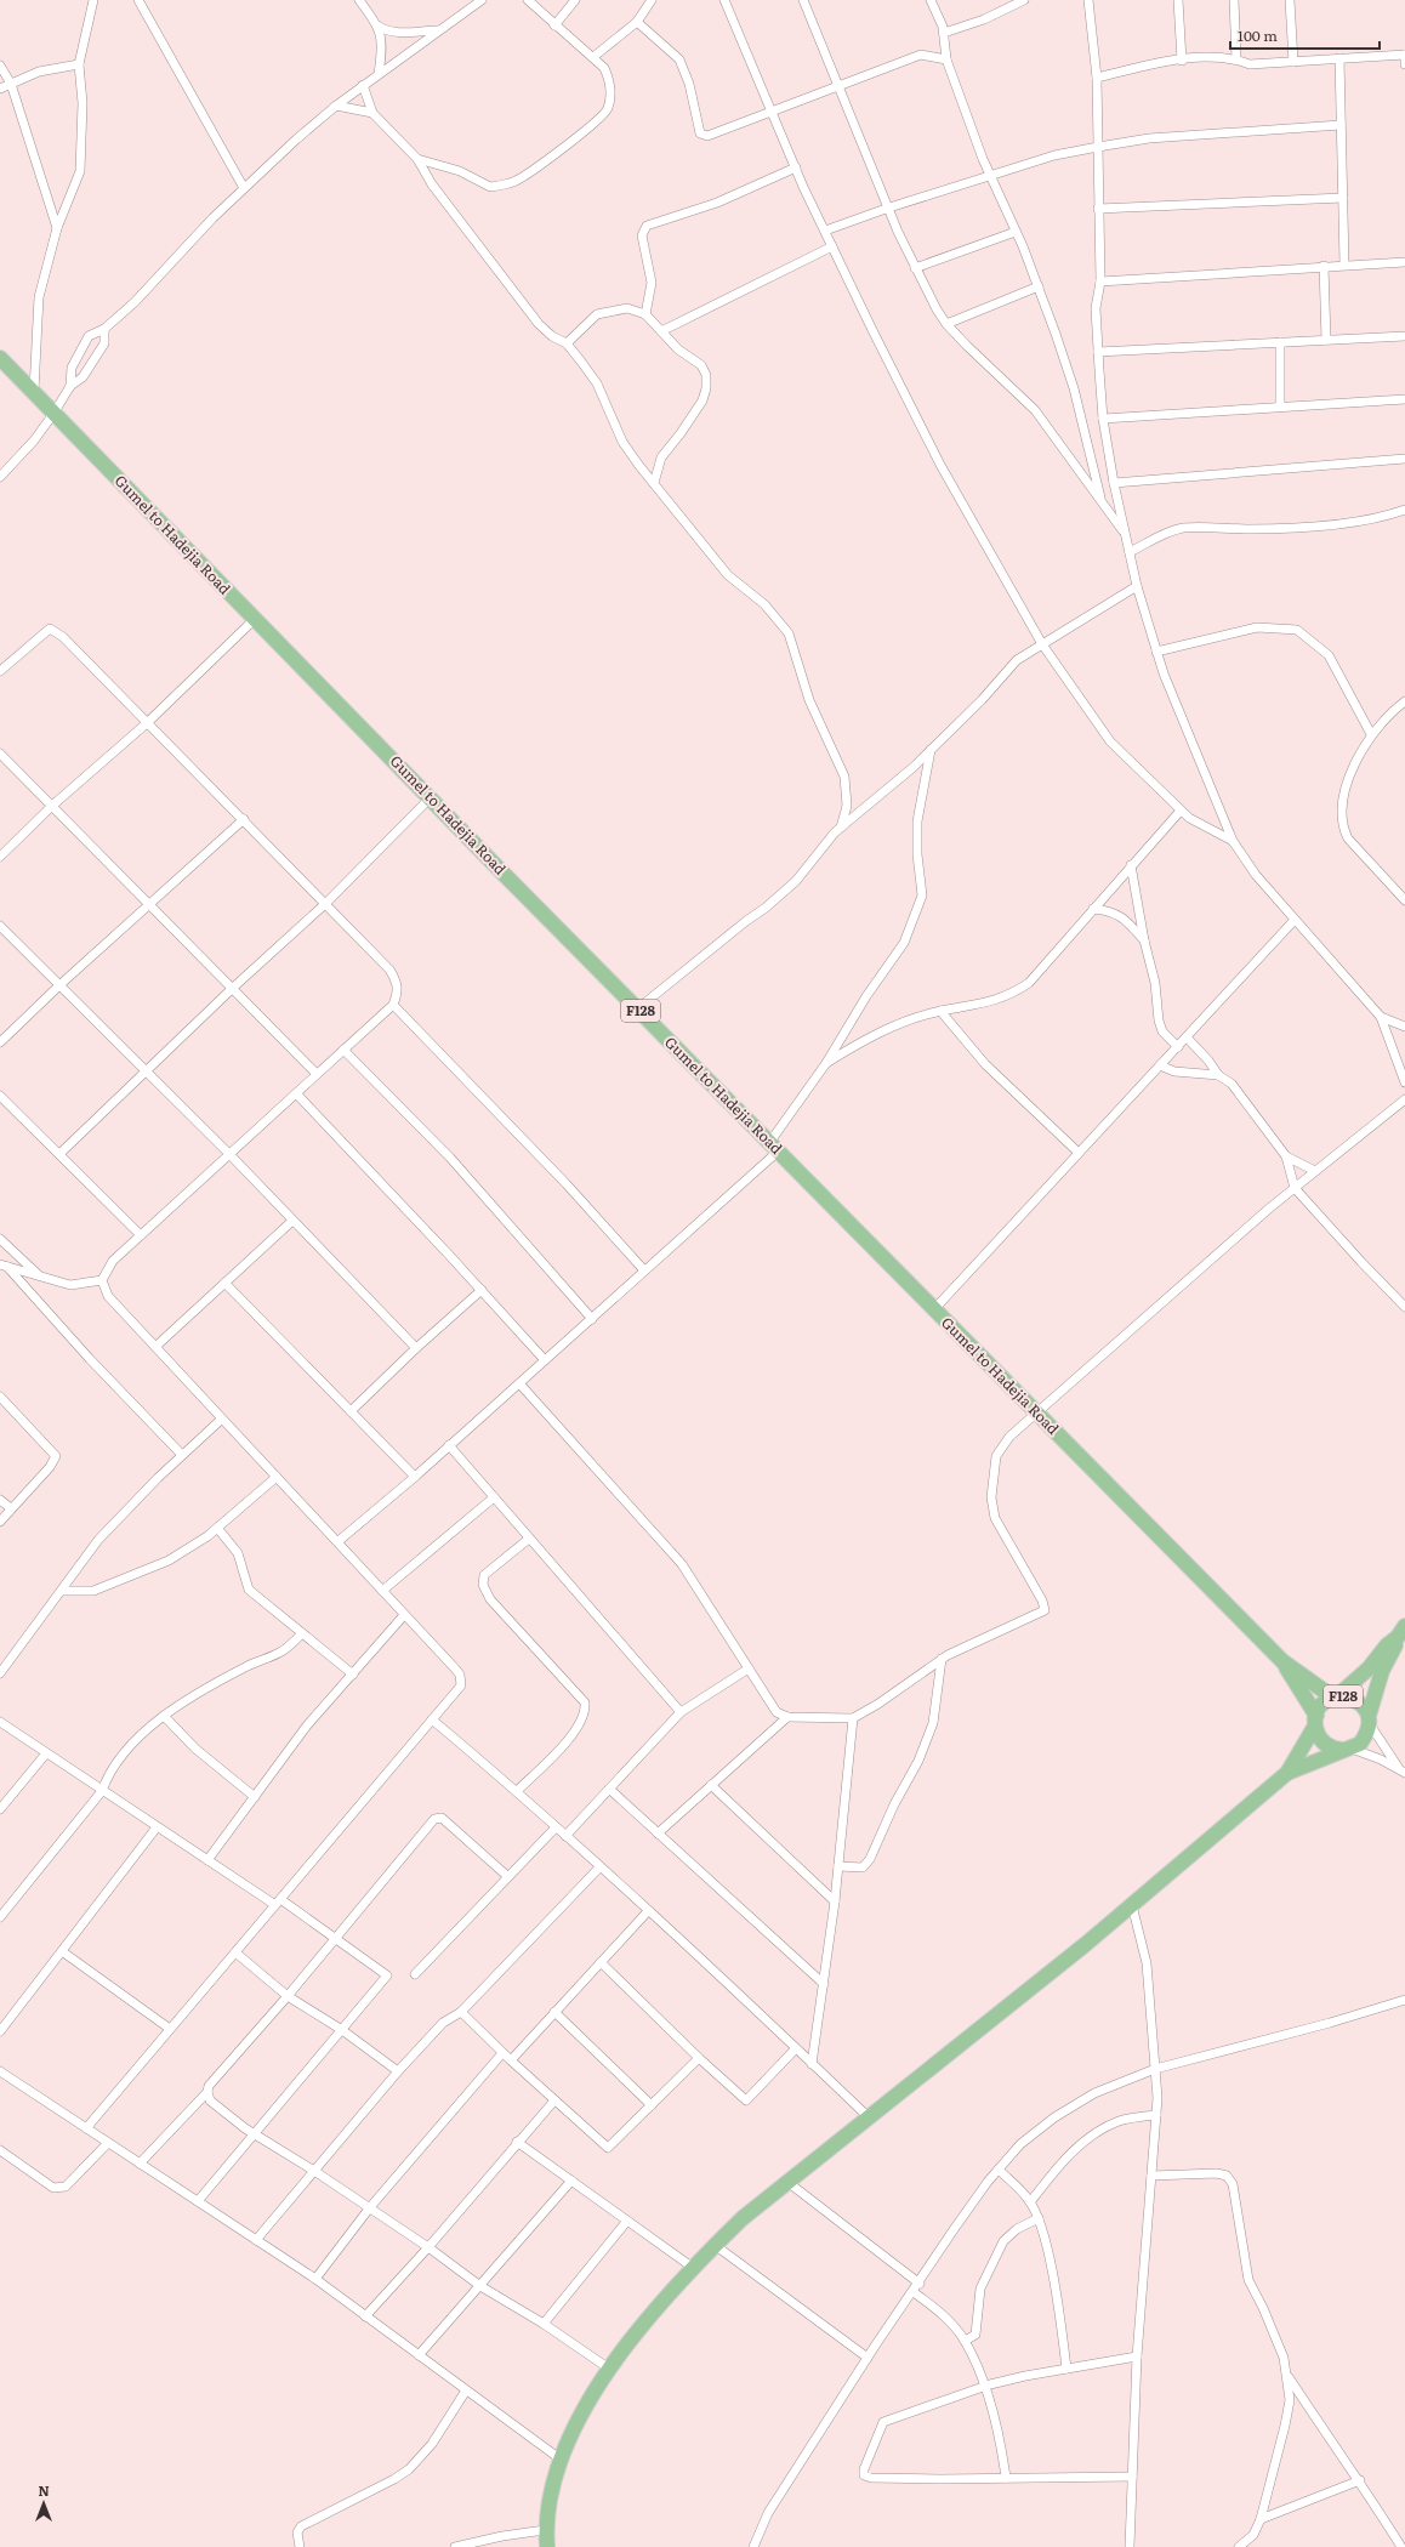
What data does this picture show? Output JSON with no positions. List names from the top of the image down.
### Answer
{
  "streets": {
    "main road": ["Gumel to Hadejia Road", "F128"]
  },
  "crossings": [
    ["Gumel to Hadejia Road", "F128"]
  ],
  "scale_bar": "100 m",
  "north": "top"
}
